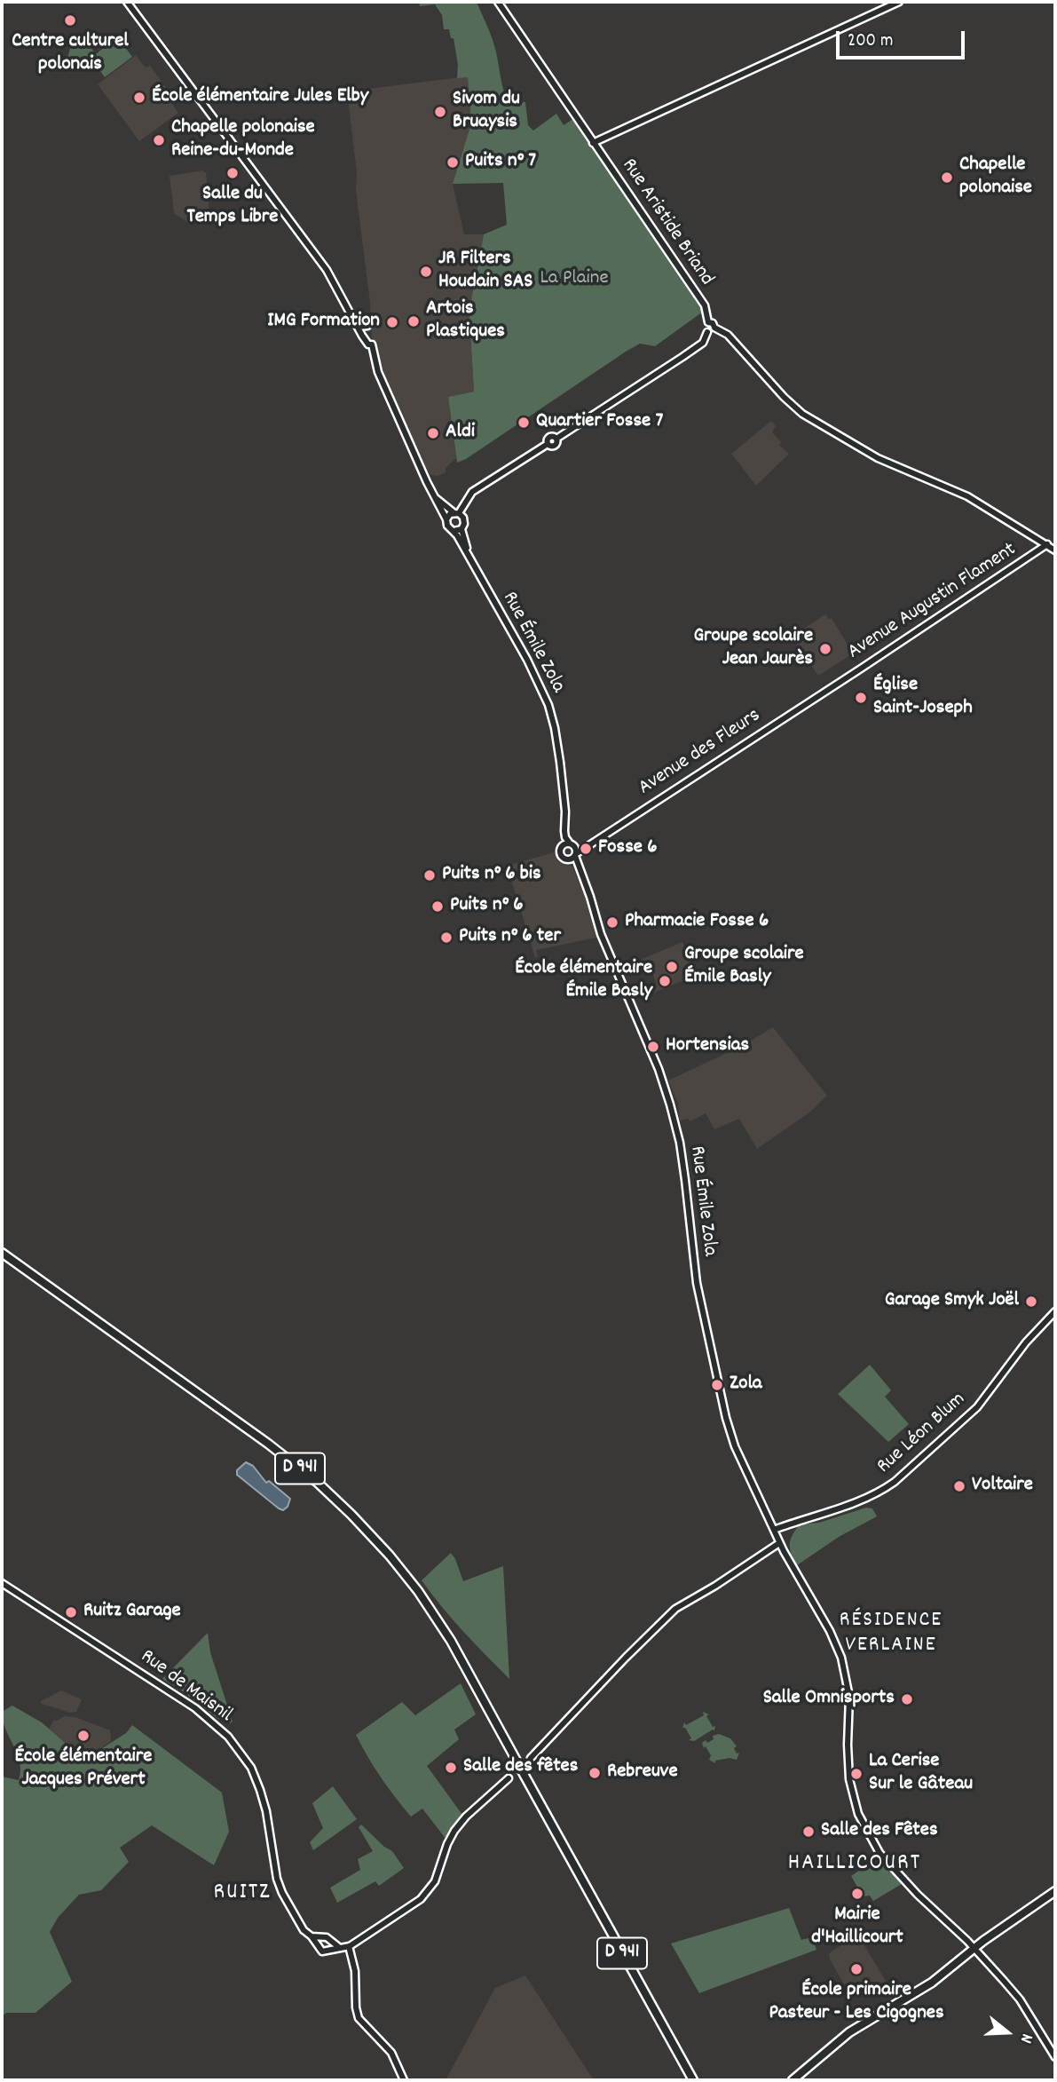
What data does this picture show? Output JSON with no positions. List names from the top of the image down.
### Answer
{
  "streets": {
    "main road": ["D 941"],
    "street": [
      "Rue Aristide Briand",
      "Avenue Augustin Flament",
      "Rue Émile Zola",
      "Avenue des Fleurs",
      "Rue Léon Blum",
      "Rue de Maisnil"
    ]
  },
  "crossings": [
    ["Avenue Augustin Flament", "Avenue des Fleurs"],
    ["Rue Émile Zola", "Avenue des Fleurs"],
    ["Rue Émile Zola", "Rue Léon Blum"]
  ],
  "districts": ["RÉSIDENCE VERLAINE", "HAILLICOURT", "RUITZ"],
  "parks": ["La Plaine"],
  "places": [
    "Centre culturel polonais",
    "École élémentaire Jules Elby",
    "Sivom du Bruaysis",
    "Chapelle polonaise Reine-du-Monde",
    "Puits n° 7",
    "Salle du Temps Libre",
    "Chapelle polonaise",
    "JR Filters Houdain SAS",
    "Artois Plastiques",
    "IMG Formation",
    "Quartier Fosse 7",
    "Aldi",
    "Groupe scolaire Jean Jaurès",
    "Église Saint-Joseph",
    "Fosse 6",
    "Puits n° 6 bis",
    "Puits n° 6",
    "Pharmacie Fosse 6",
    "Puits n° 6 ter",
    "Groupe scolaire Émile Basly",
    "École élémentaire Émile Basly",
    "Hortensias",
    "Garage Smyk Joël",
    "Zola",
    "Voltaire",
    "Ruitz Garage",
    "Salle Omnisports",
    "École élémentaire Jacques Prévert",
    "Salle des fêtes",
    "Rebreuve",
    "La Cerise Sur le Gâteau",
    "Salle des Fêtes",
    "Mairie d'Haillicourt",
    "École primaire Pasteur - Les Cigognes"
  ],
  "scale_bar": "200 m",
  "north": "right"
}
